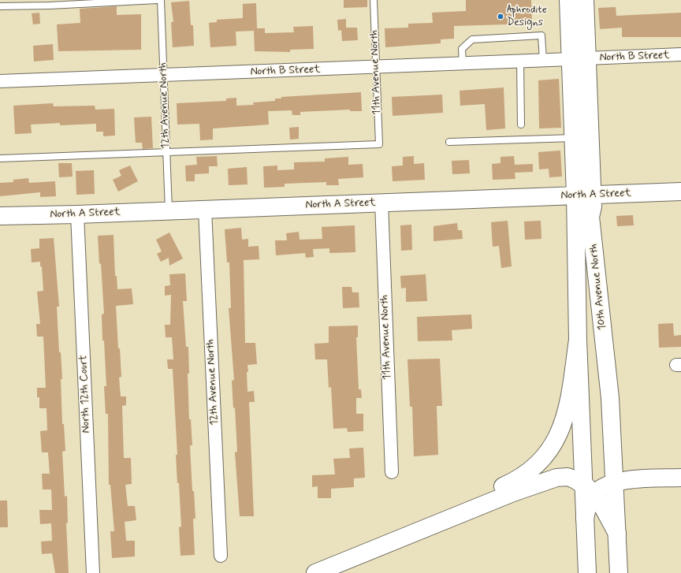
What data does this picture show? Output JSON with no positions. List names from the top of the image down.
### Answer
{
  "streets": {
    "main road": ["North A Street", "10th Avenue North"],
    "street": [
      "North B Street",
      "11th Avenue North",
      "12th Avenue North",
      "North 12th Court"
    ]
  },
  "crossings": [
    ["North B Street", "11th Avenue North"],
    ["North B Street", "12th Avenue North"],
    ["North B Street", "10th Avenue North"],
    ["11th Avenue North", "12th Avenue North"],
    ["11th Avenue North", "North A Street"],
    ["12th Avenue North", "North A Street"],
    ["North A Street", "10th Avenue North"],
    ["North A Street", "North 12th Court"]
  ],
  "places": ["Aphrodite Designs"]
}
